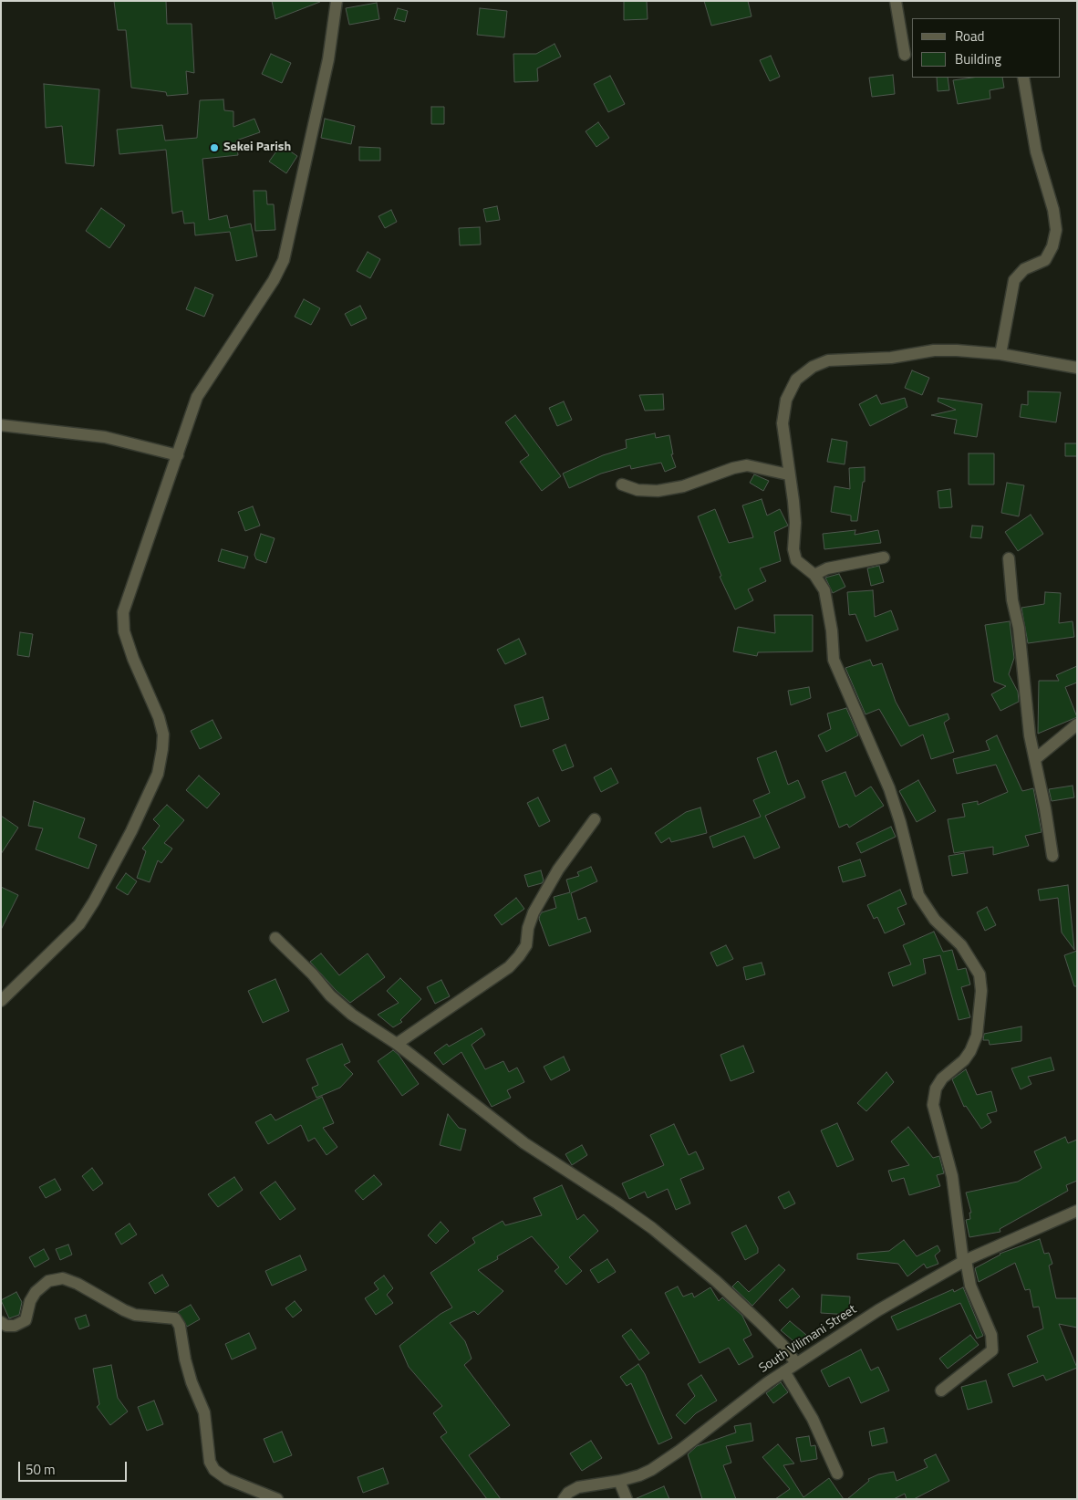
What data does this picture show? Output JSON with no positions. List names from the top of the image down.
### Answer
{
  "streets": {
    "street": ["South Vilimani Street"]
  },
  "places": ["Sekei Parish"],
  "legend": ["Road", "Building"],
  "scale_bar": "50 m"
}
